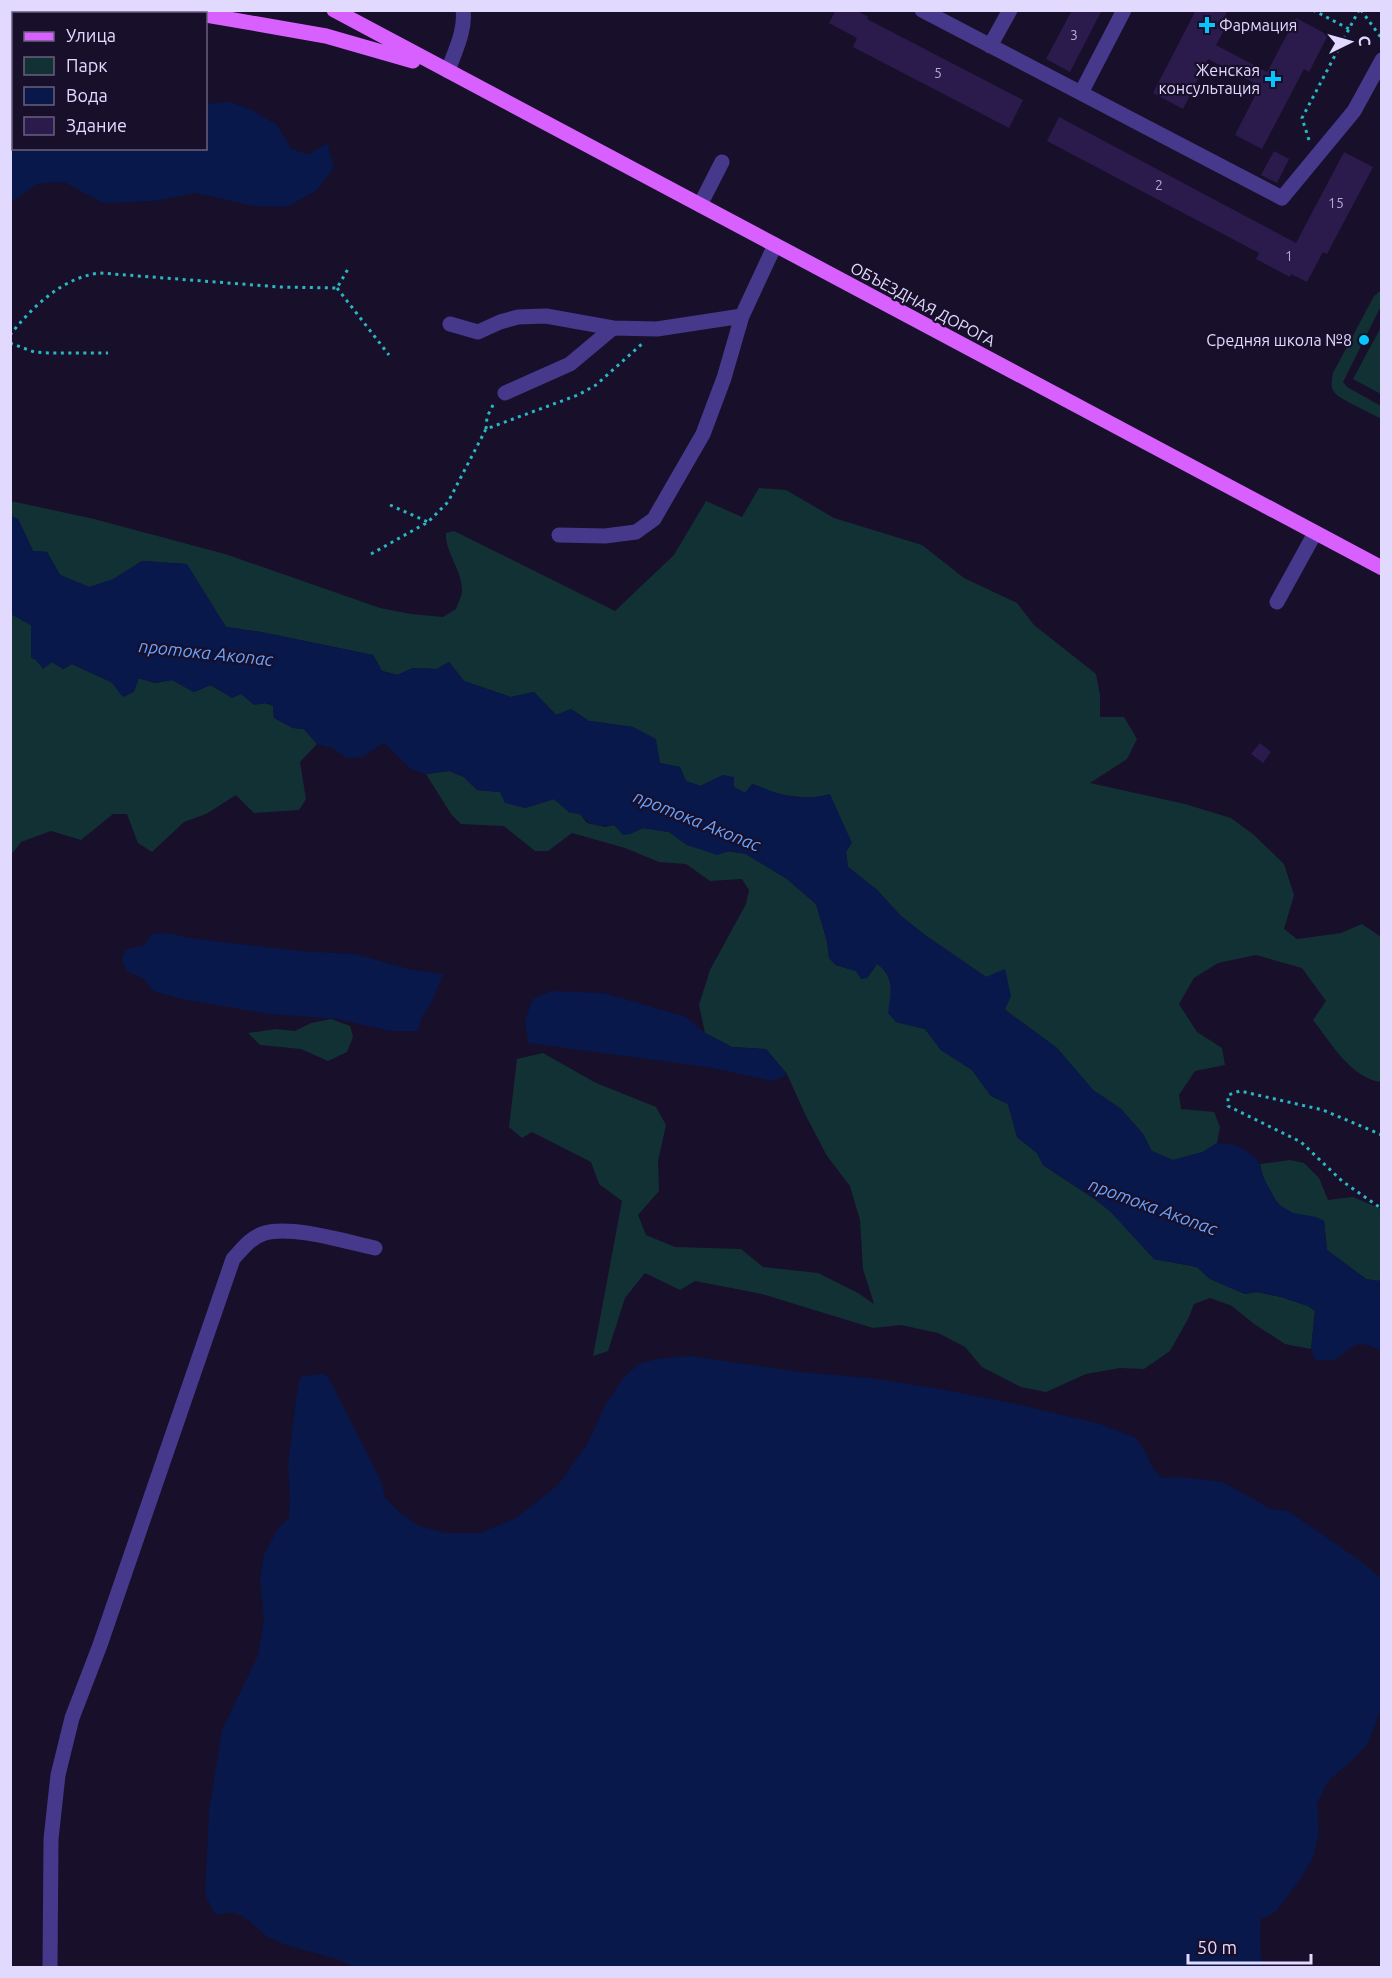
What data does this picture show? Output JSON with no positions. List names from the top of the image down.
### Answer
{
  "streets": {
    "main road": ["ОБЪЕЗДНАЯ ДОРОГА"]
  },
  "water": ["протока Акопас"],
  "places": {
    "health": ["Фармация", "Женская консультация"],
    "other": ["Средняя школа №8"]
  },
  "house_numbers": [
    "3",
    "5",
    "2",
    "15",
    "1"
  ],
  "legend": [
    "Улица",
    "Парк",
    "Вода",
    "Здание"
  ],
  "scale_bar": "50 m",
  "north": "right"
}
